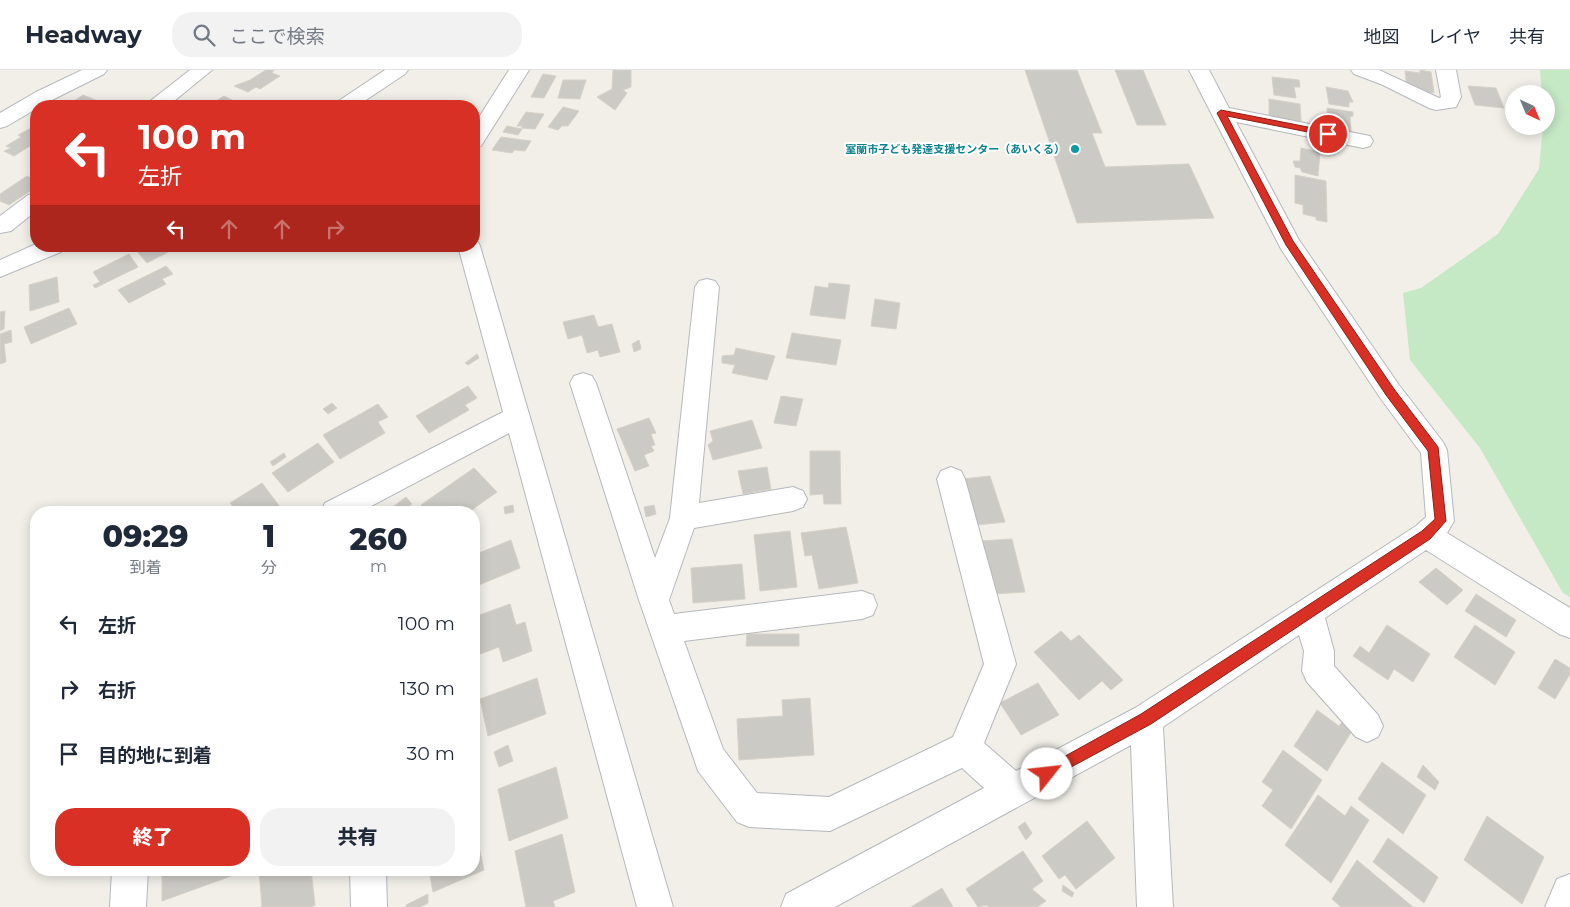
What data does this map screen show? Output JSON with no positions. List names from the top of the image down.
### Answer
{
  "places": ["室蘭市子ども発達支援センター（あいくる）"],
  "north": "bottom right",
  "page": {
    "header": "Headway",
    "search": "ここで検索",
    "nav": ["地図", "レイヤ", "共有"],
    "turn": ["100 m", "左折"],
    "eta": [
      "09:29",
      "到着",
      "1",
      "分",
      "260",
      "m"
    ],
    "list": [
      {
        "name": "左折",
        "value": "100 m"
      },
      {
        "name": "右折",
        "value": "130 m"
      },
      {
        "name": "目的地に到着",
        "value": "30 m"
      }
    ],
    "buttons": ["終了", "共有"]
  }
}
